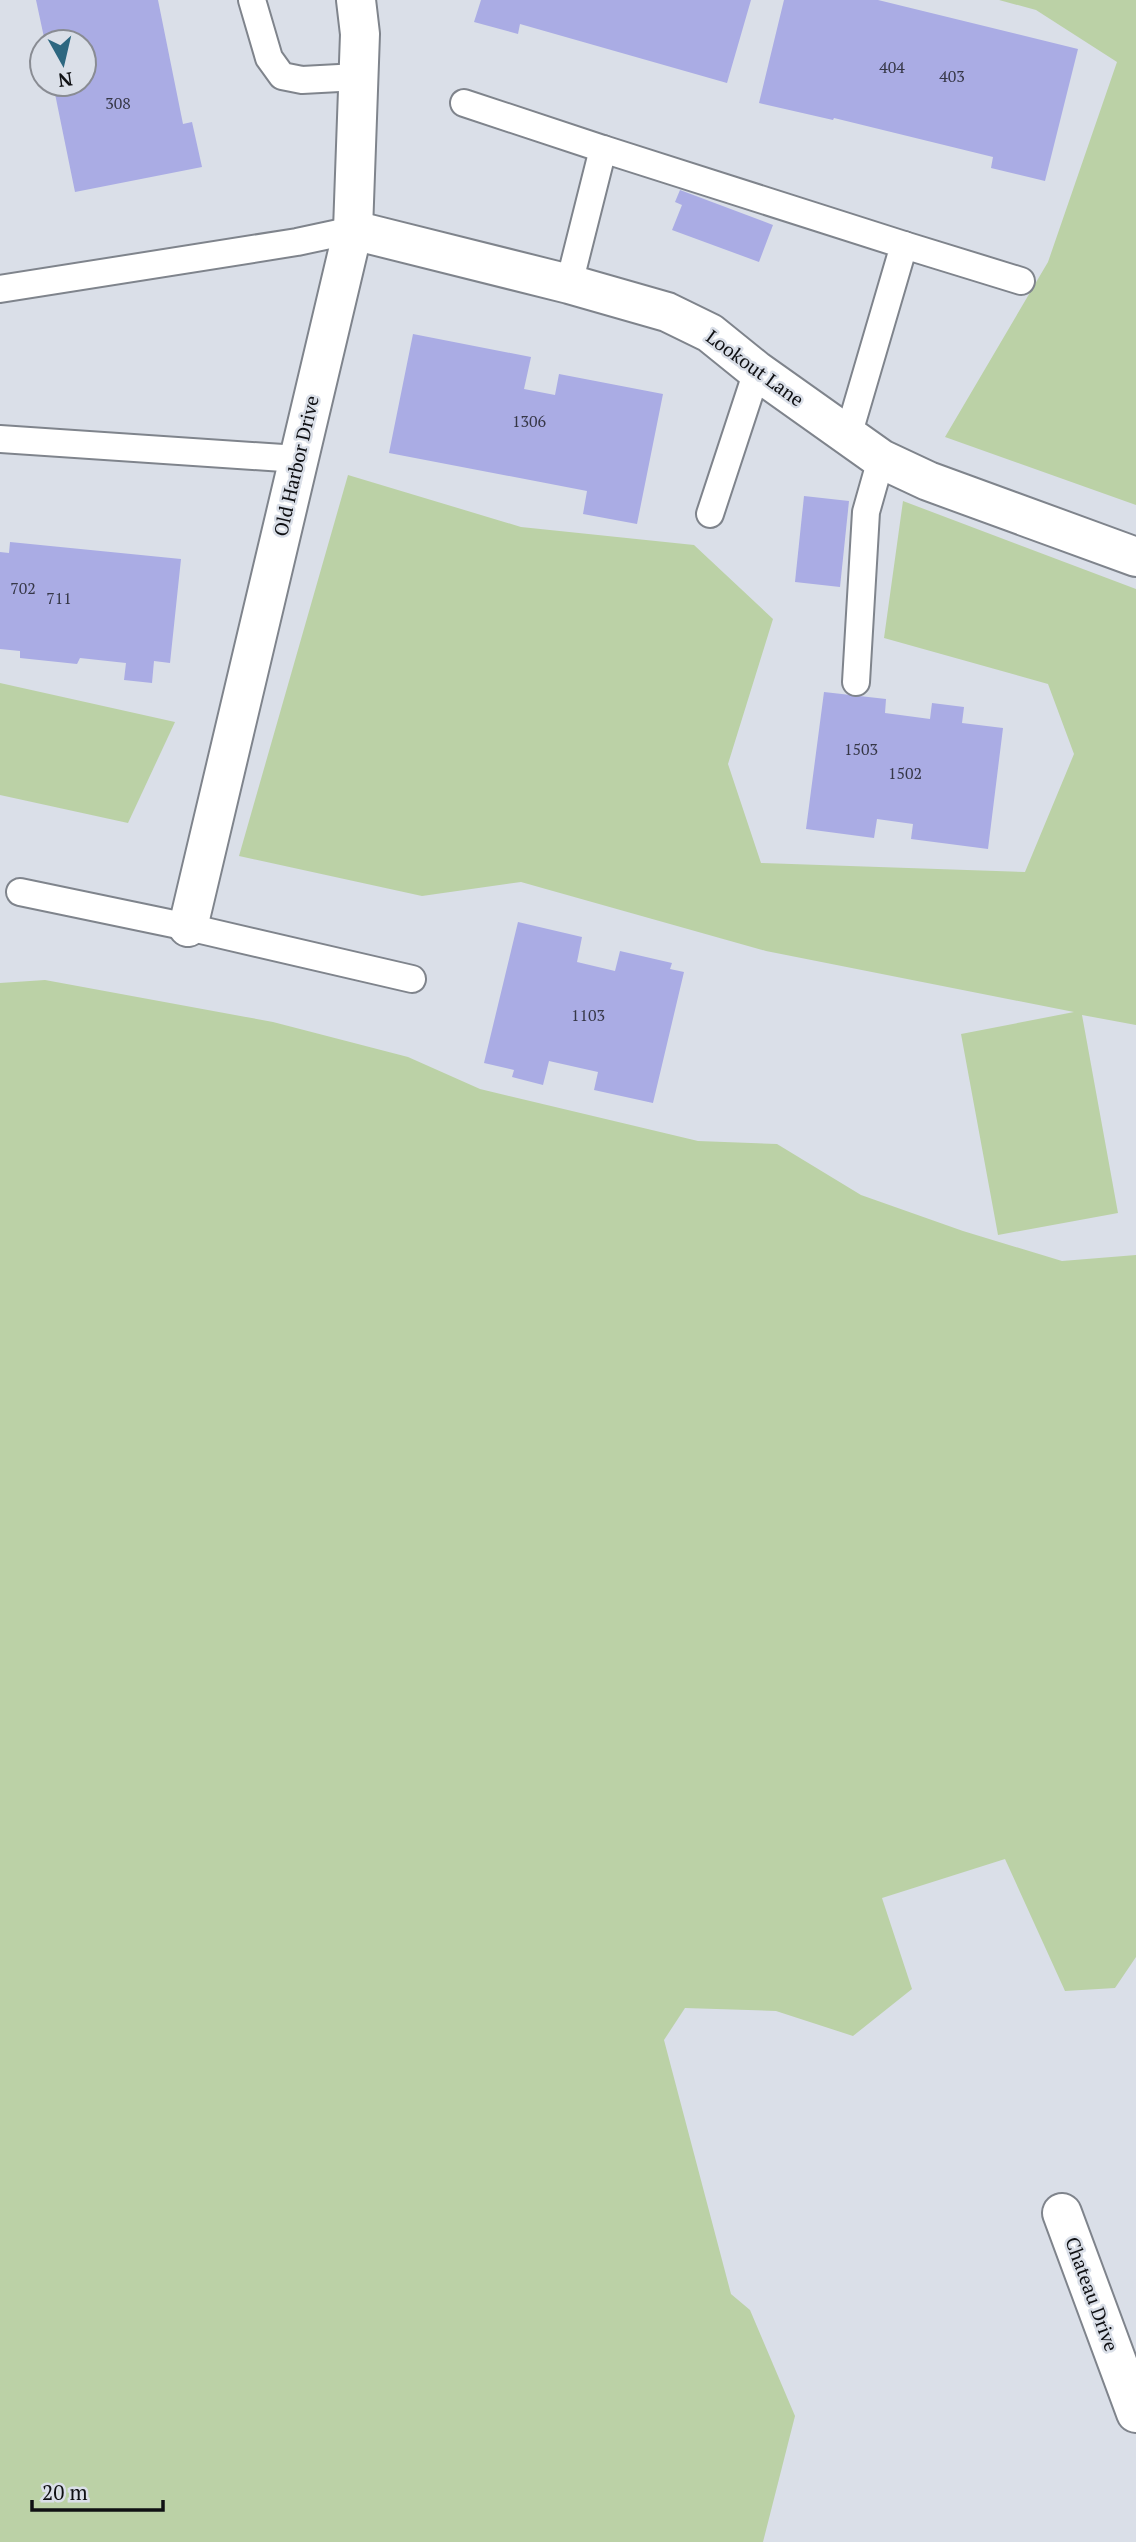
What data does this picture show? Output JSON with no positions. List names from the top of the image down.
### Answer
{
  "streets": {
    "street": ["Lookout Lane", "Old Harbor Drive", "Chateau Drive"]
  },
  "crossings": [
    ["Lookout Lane", "Old Harbor Drive"]
  ],
  "house_numbers": [
    "404",
    "403",
    "308",
    "1306",
    "702",
    "711",
    "1503",
    "1502",
    "1103"
  ],
  "scale_bar": "20 m",
  "north": "bottom"
}
